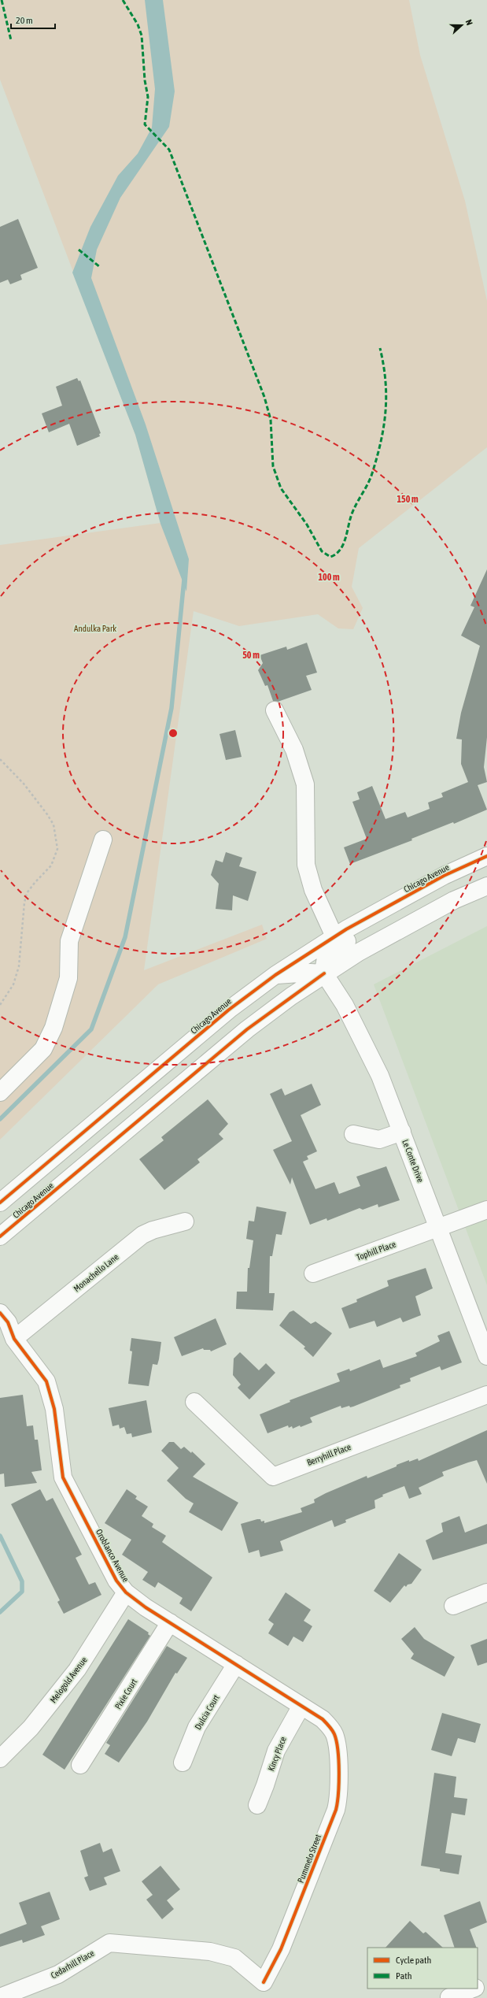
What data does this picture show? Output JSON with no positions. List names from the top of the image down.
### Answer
{
  "streets": {
    "street": [
      "Chicago Avenue",
      "Le Conte Drive",
      "Tophill Place",
      "Monachello Lane",
      "Berryhill Place",
      "Oroblanco Avenue",
      "Melogold Avenue",
      "Pixie Court",
      "Dulcia Court",
      "Kincy Place",
      "Pummelo Street",
      "Cedarhill Place"
    ]
  },
  "crossings": [
    ["Chicago Avenue", "Le Conte Drive"],
    ["Le Conte Drive", "Tophill Place"],
    ["Monachello Lane", "Oroblanco Avenue"],
    ["Oroblanco Avenue", "Melogold Avenue"],
    ["Oroblanco Avenue", "Pixie Court"],
    ["Oroblanco Avenue", "Dulcia Court"],
    ["Oroblanco Avenue", "Kincy Place"],
    ["Oroblanco Avenue", "Pummelo Street"],
    ["Pummelo Street", "Cedarhill Place"]
  ],
  "parks": ["Andulka Park"],
  "legend": ["Cycle path", "Path"],
  "scale_bar": "20 m",
  "north": "right",
  "rings": ["150 m", "100 m", "50 m"]
}
